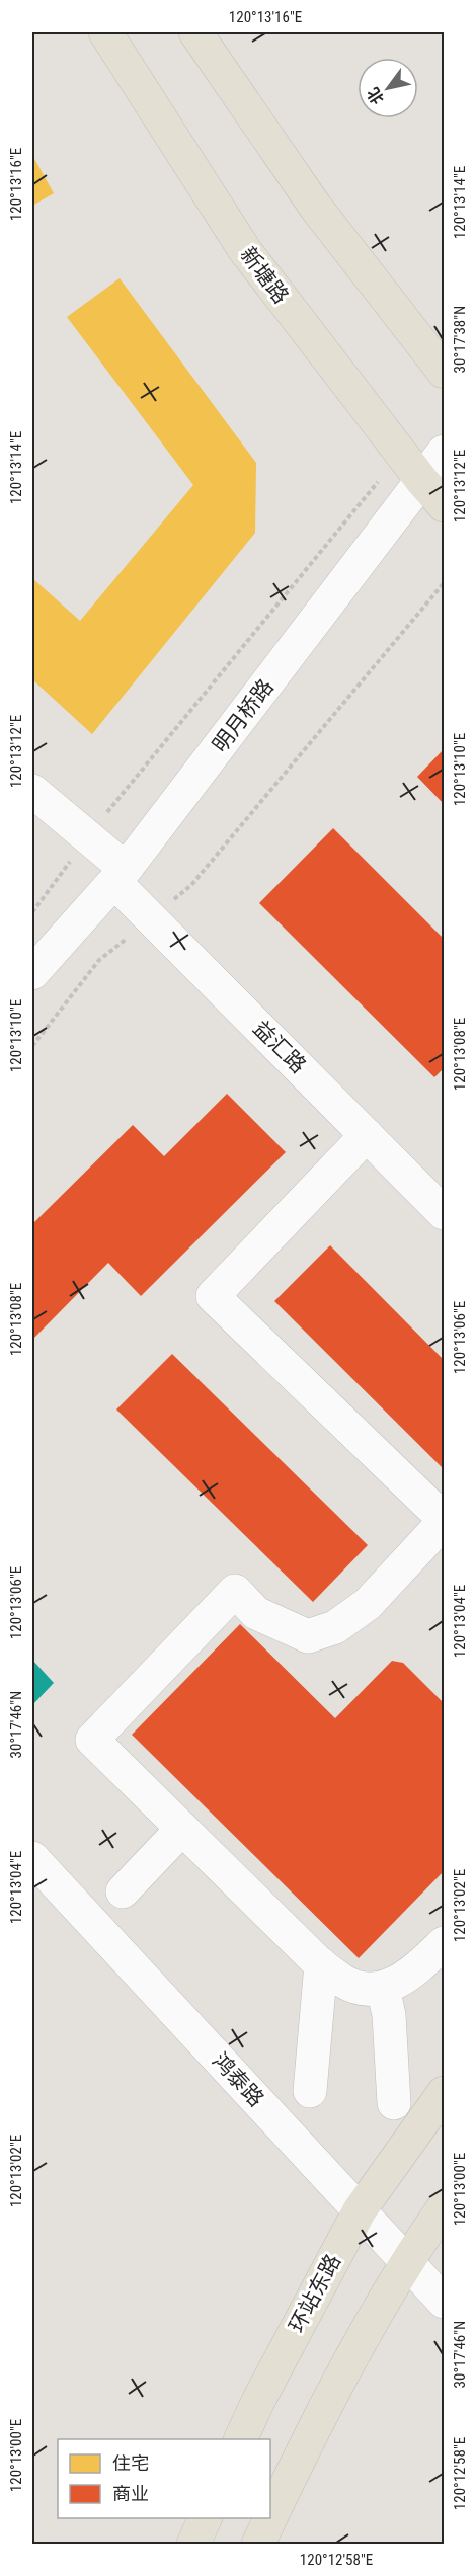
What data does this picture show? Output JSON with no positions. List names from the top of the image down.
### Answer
{
  "streets": {
    "main road": ["新塘路", "环站东路"],
    "street": ["明月桥路", "益汇路", "鸿泰路"]
  },
  "crossings": [
    ["新塘路", "明月桥路"],
    ["明月桥路", "益汇路"],
    ["鸿泰路", "环站东路"]
  ],
  "legend": ["住宅", "商业"],
  "north": "bottom left",
  "coordinates": [
    "120°13'16\"E",
    "120°13'14\"E",
    "30°17'38\"N",
    "120°13'12\"E",
    "120°13'10\"E",
    "120°13'08\"E",
    "120°13'06\"E",
    "120°13'04\"E",
    "30°17'46\"N",
    "120°13'02\"E",
    "120°13'00\"E",
    "120°12'58\"E"
  ]
}
